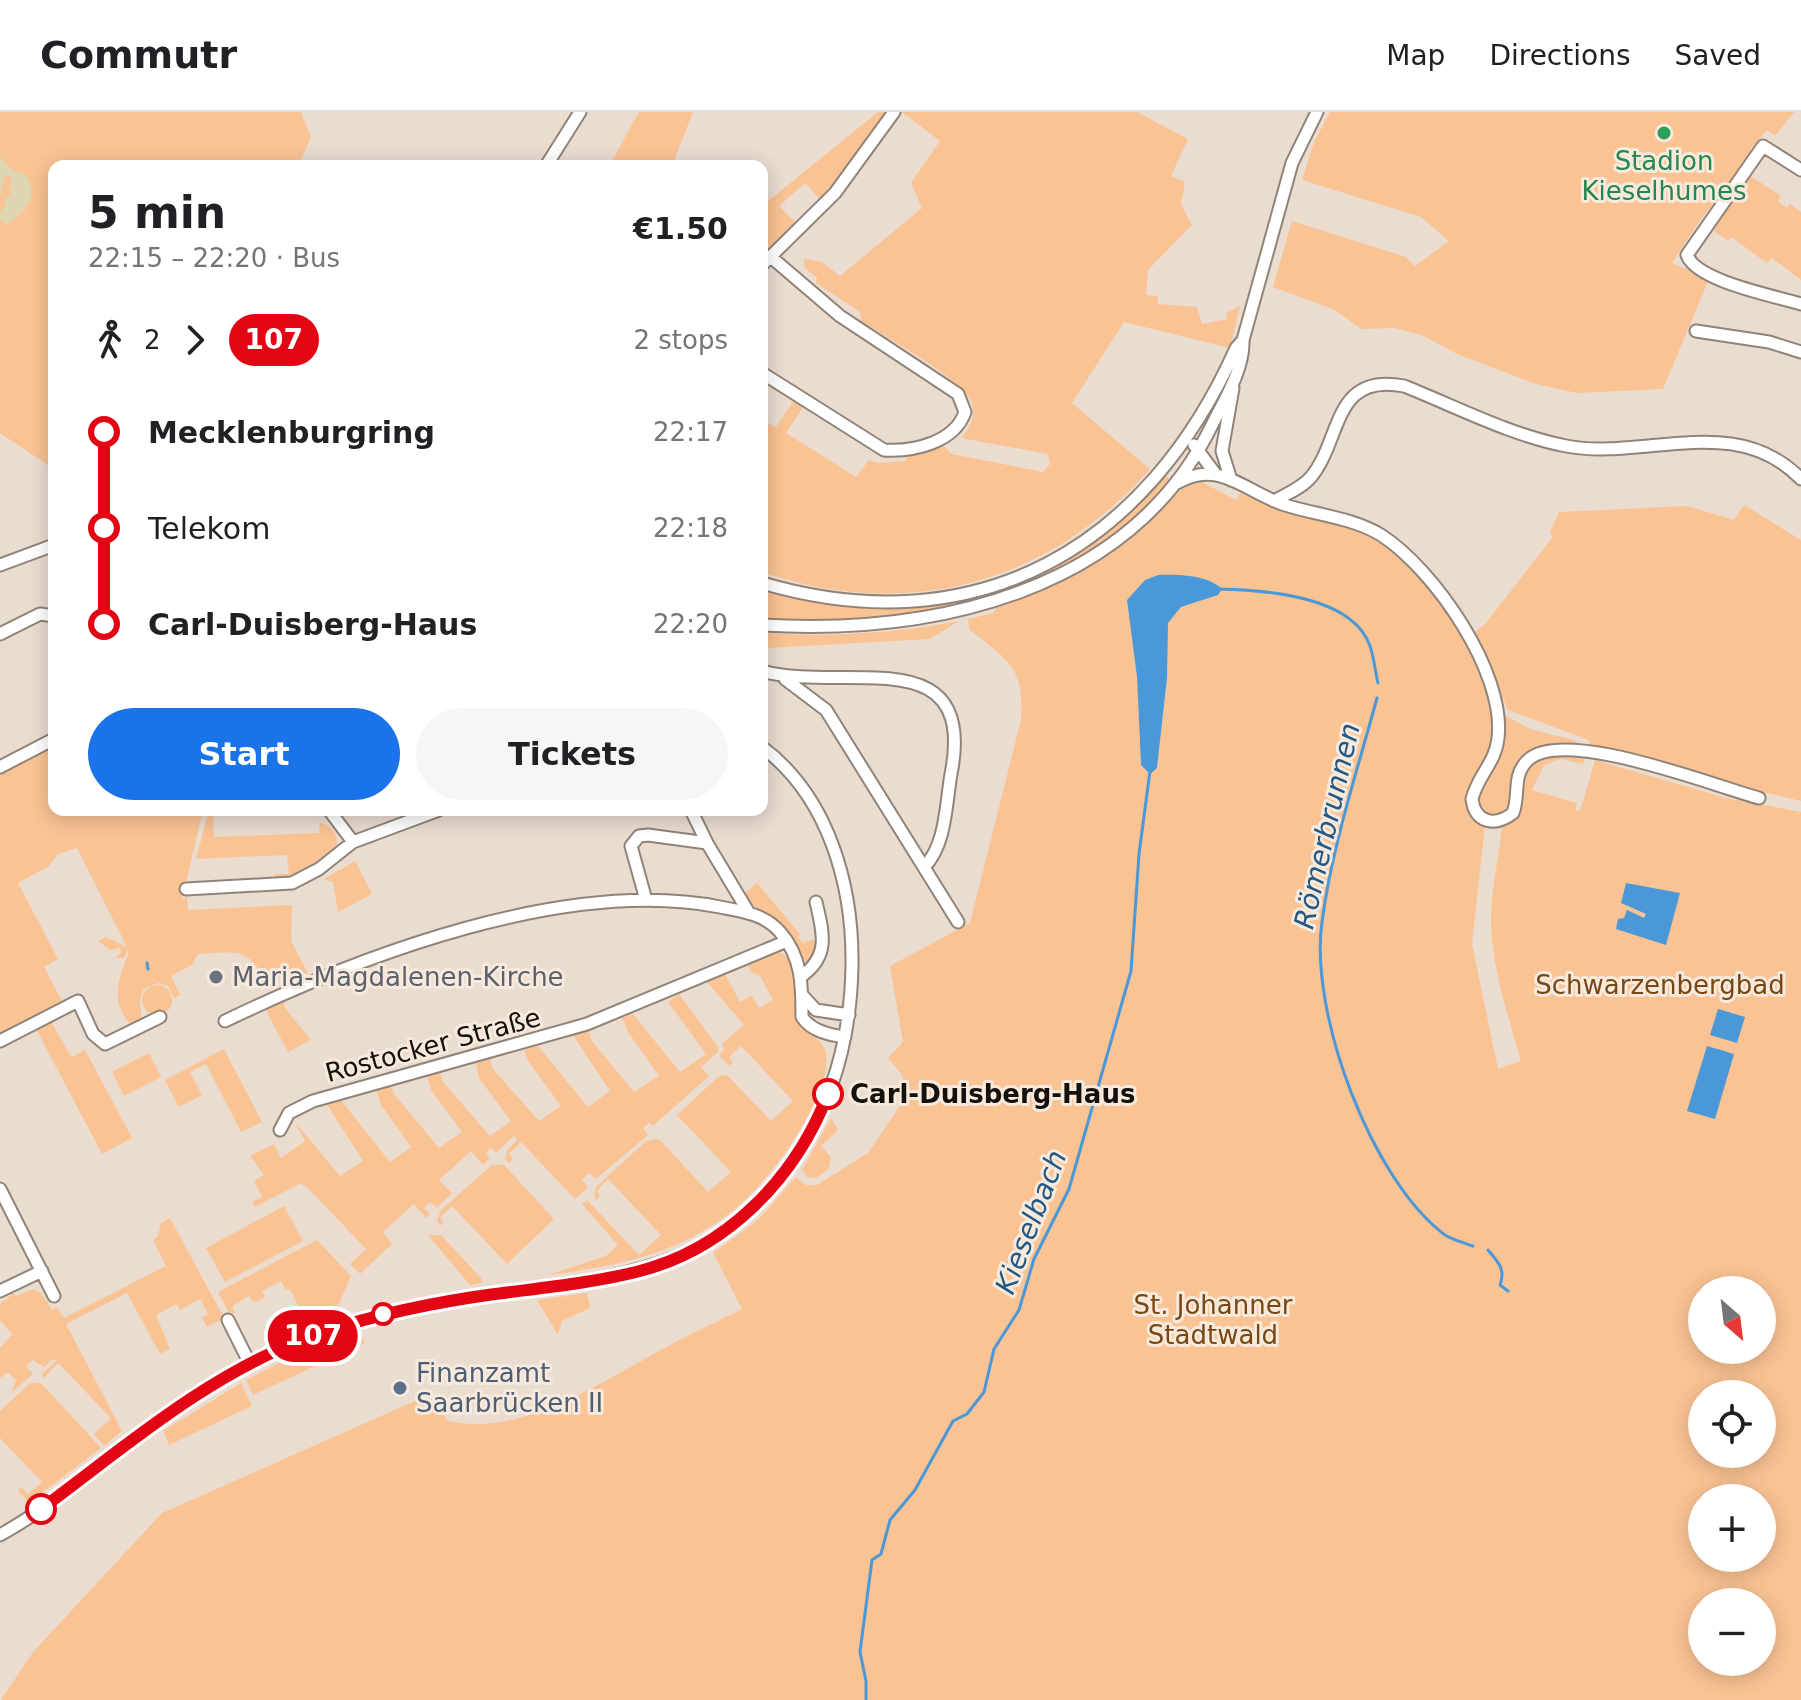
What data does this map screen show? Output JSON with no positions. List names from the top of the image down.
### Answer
{
  "streets": {
    "street": ["Rostocker Straße"]
  },
  "water": ["Römerbrunnen", "Kieselbach"],
  "parks": ["Schwarzenbergbad", "St. Johanner Stadtwald"],
  "places": [
    "Stadion Kieselhumes",
    "Maria-Magdalenen-Kirche",
    "Carl-Duisberg-Haus",
    "Finanzamt Saarbrücken II"
  ],
  "lines": ["bus line 107"],
  "north": "bottom right",
  "page": {
    "header": "Commutr",
    "nav": ["Map", "Directions", "Saved"],
    "on_map": "107",
    "heading": ["5 min", "22:15 – 22:20 · Bus", "€1.50"],
    "legs": ["2", "107", "2 stops"],
    "list": [
      {
        "name": "Mecklenburgring",
        "value": "22:17"
      },
      {
        "name": "Telekom",
        "value": "22:18"
      },
      {
        "name": "Carl-Duisberg-Haus",
        "value": "22:20"
      }
    ],
    "buttons": ["Start", "Tickets"],
    "map_buttons": ["+", "−"]
  }
}
